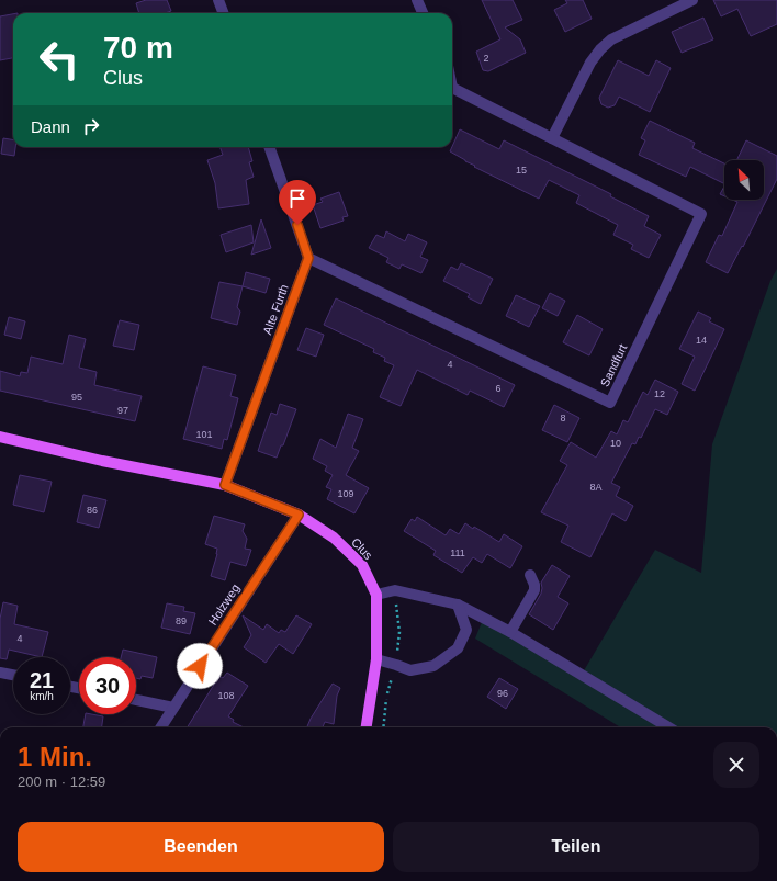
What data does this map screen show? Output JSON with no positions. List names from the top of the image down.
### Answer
{
  "streets": {
    "main road": ["Clus"],
    "street": ["Alte Furth", "Sandfurt", "Holzweg"]
  },
  "crossings": [
    ["Alte Furth", "Sandfurt"],
    ["Alte Furth", "Clus"],
    ["Clus", "Holzweg"]
  ],
  "house_numbers": [
    "2",
    "15",
    "14",
    "4",
    "6",
    "12",
    "95",
    "97",
    "8",
    "101",
    "10",
    "8A",
    "109",
    "86",
    "111",
    "89",
    "4",
    "96",
    "108"
  ],
  "north": "top left",
  "page": {
    "turn": ["70 m", "Clus"],
    "then": "Dann",
    "speed": "21 km/h",
    "limit": "30",
    "heading": ["1 Min.", "200 m · 12:59"],
    "buttons": ["Beenden", "Teilen"]
  }
}
